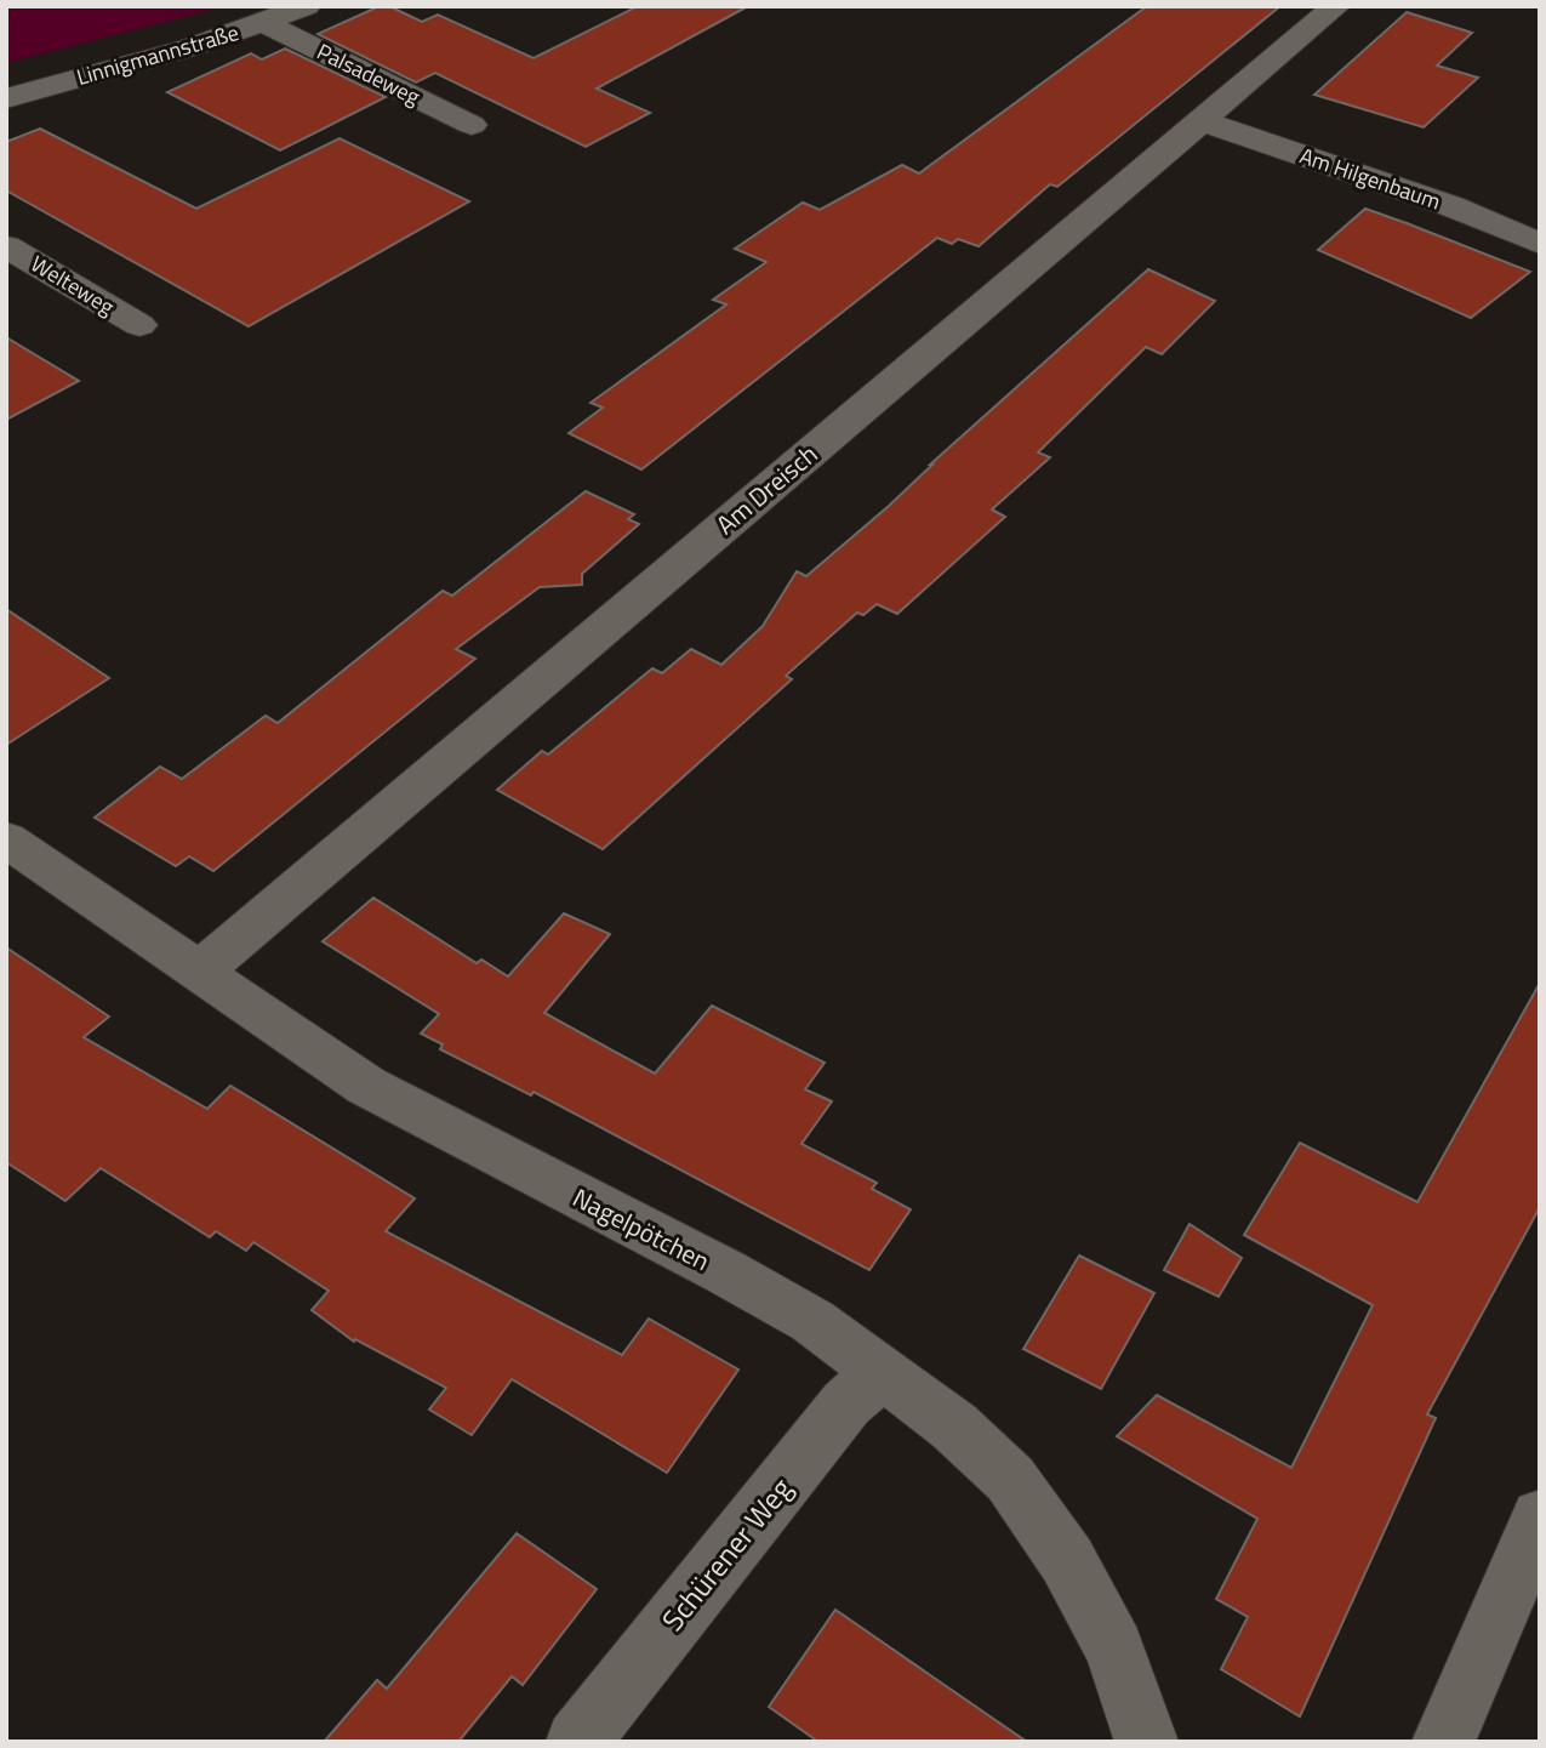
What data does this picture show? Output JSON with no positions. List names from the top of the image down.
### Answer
{
  "streets": {
    "street": [
      "Linnigmannstraße",
      "Palsadeweg",
      "Am Hilgenbaum",
      "Welteweg",
      "Am Dreisch",
      "Nagelpötchen",
      "Schürener Weg"
    ]
  },
  "crossings": [
    ["Linnigmannstraße", "Palsadeweg"],
    ["Am Hilgenbaum", "Am Dreisch"],
    ["Am Dreisch", "Nagelpötchen"],
    ["Nagelpötchen", "Schürener Weg"]
  ]
}
